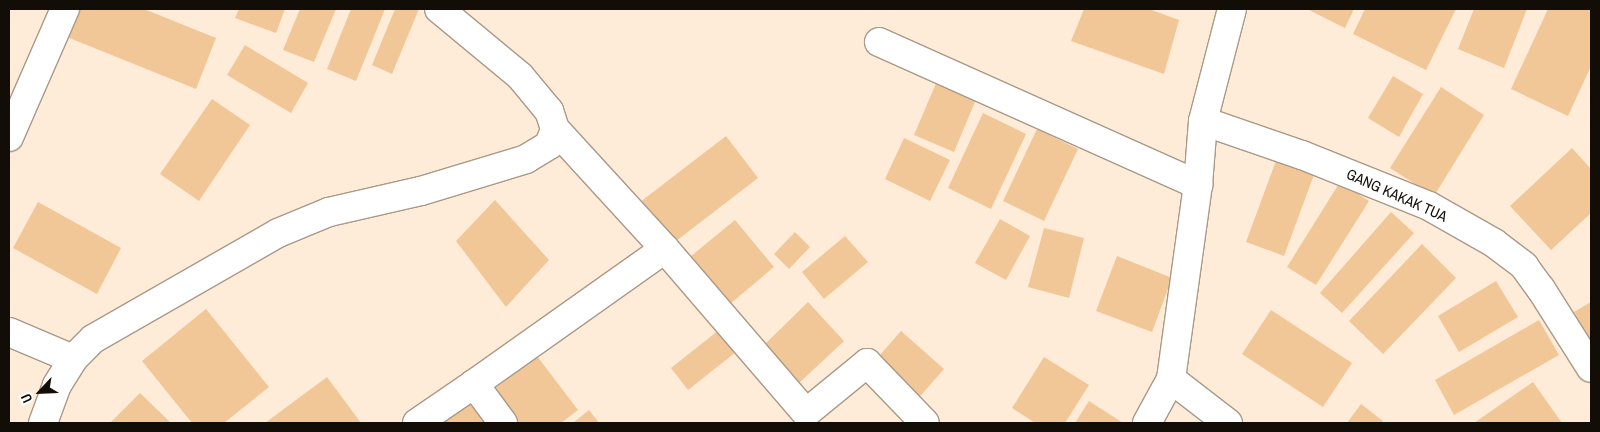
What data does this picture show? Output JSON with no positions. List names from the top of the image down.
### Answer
{
  "streets": {
    "street": ["GANG KAKAK TUA"]
  },
  "north": "bottom left"
}
